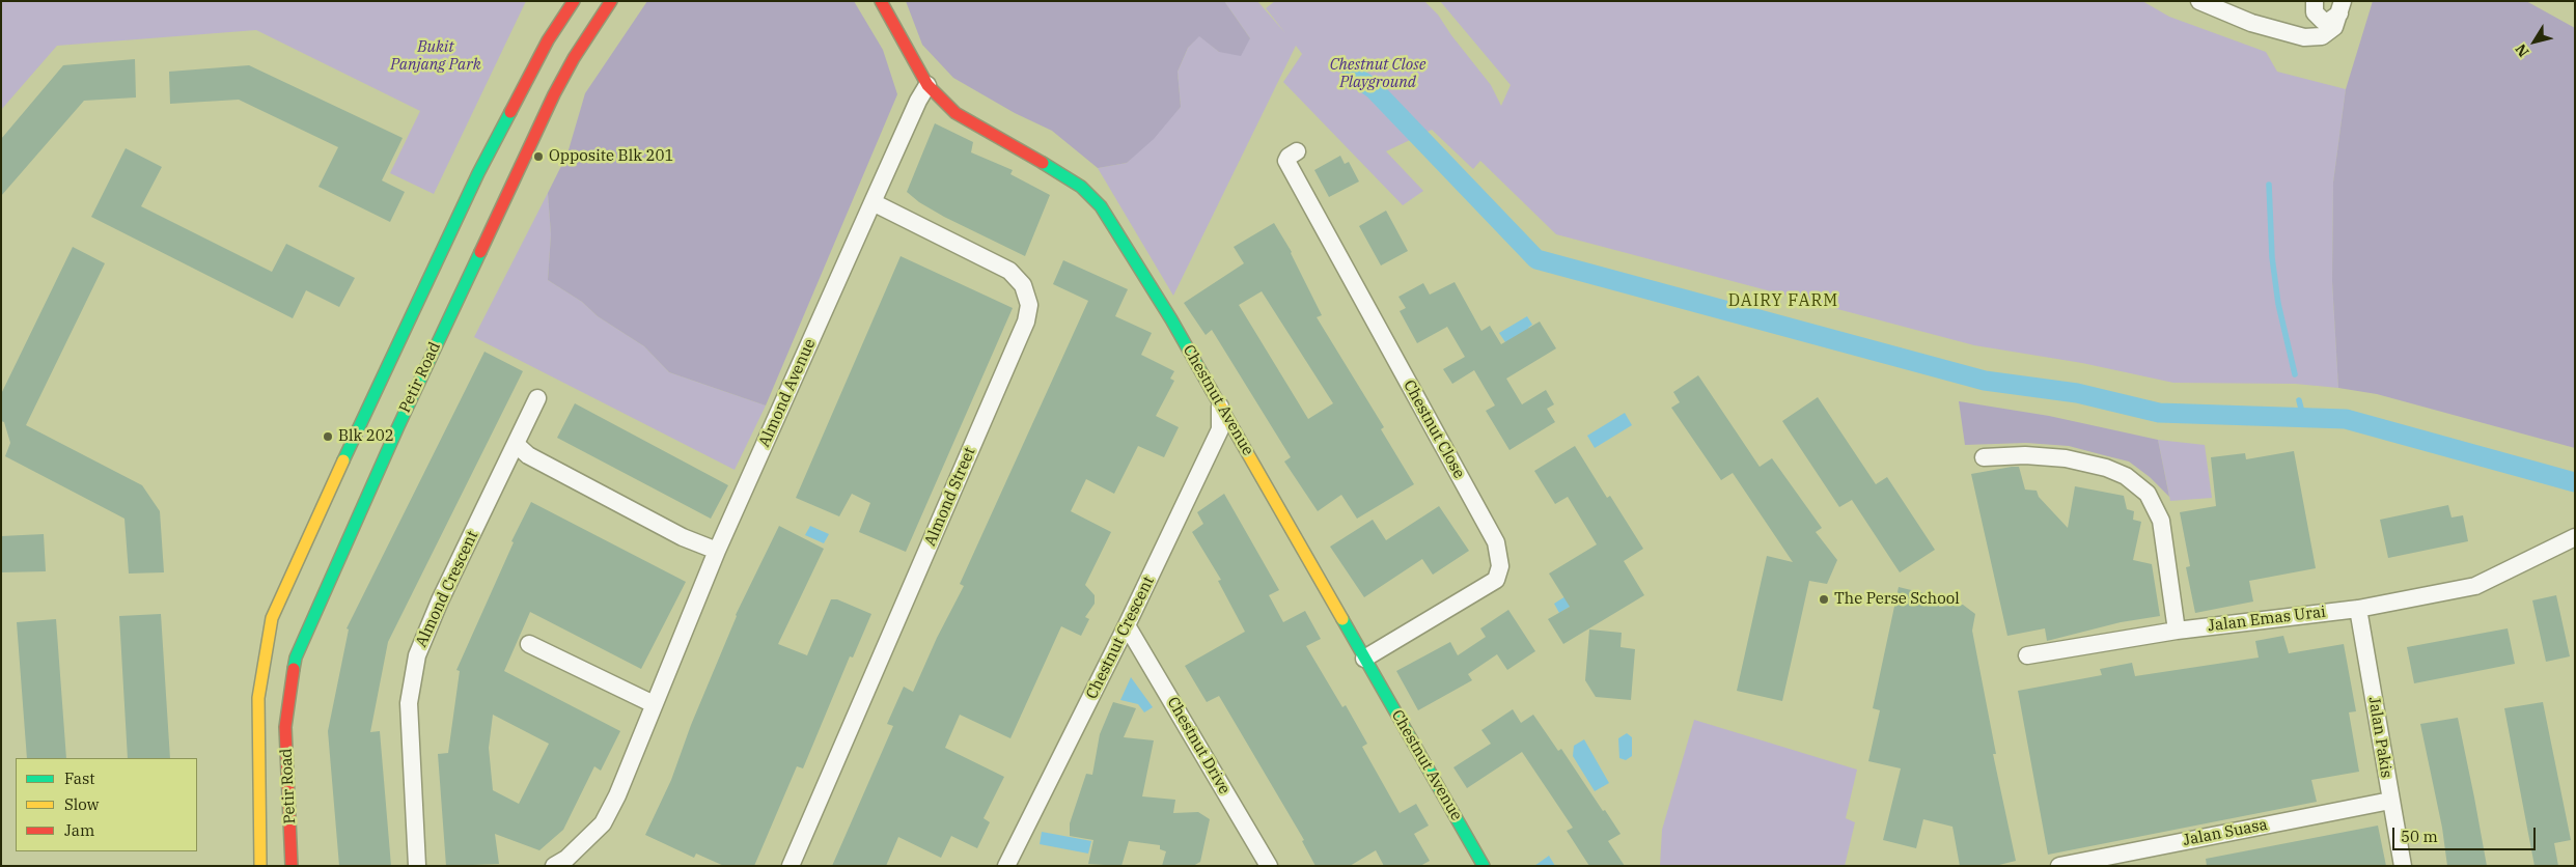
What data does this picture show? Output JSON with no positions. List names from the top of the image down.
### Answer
{
  "streets": {
    "main road": ["Petir Road", "Chestnut Avenue"],
    "street": [
      "Almond Avenue",
      "Chestnut Close",
      "Almond Street",
      "Almond Crescent",
      "Jalan Emas Urai",
      "Chestnut Crescent",
      "Jalan Pakis",
      "Chestnut Drive",
      "Jalan Suasa"
    ]
  },
  "crossings": [
    ["Almond Avenue", "Chestnut Avenue"],
    ["Almond Avenue", "Almond Street"],
    ["Chestnut Avenue", "Chestnut Close"],
    ["Chestnut Avenue", "Chestnut Crescent"],
    ["Jalan Emas Urai", "Jalan Pakis"],
    ["Chestnut Crescent", "Chestnut Drive"],
    ["Jalan Pakis", "Jalan Suasa"]
  ],
  "districts": ["DAIRY FARM"],
  "parks": ["Bukit Panjang Park", "Chestnut Close Playground"],
  "places": ["Opposite Blk 201", "Blk 202", "The Perse School"],
  "legend": ["Fast", "Slow", "Jam"],
  "scale_bar": "50 m",
  "north": "bottom left"
}
